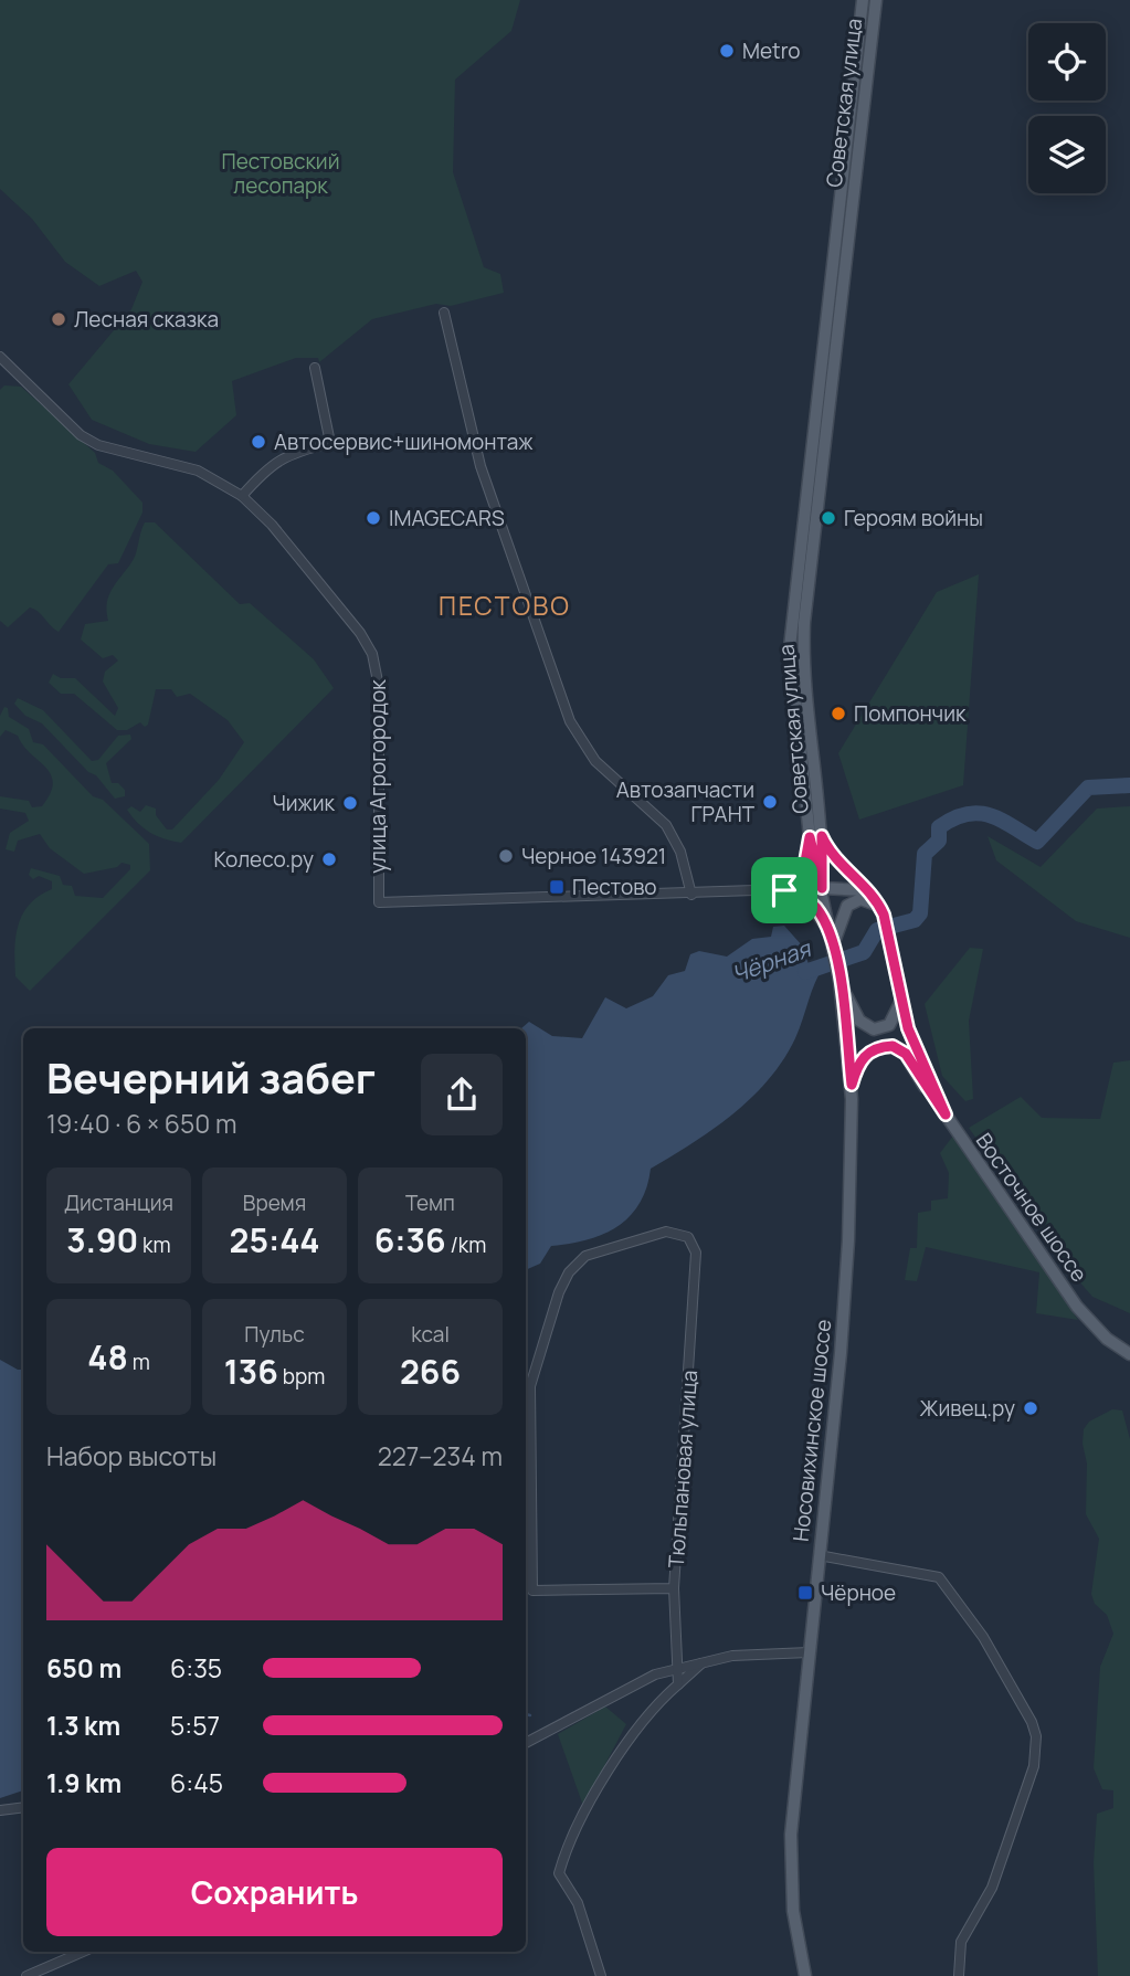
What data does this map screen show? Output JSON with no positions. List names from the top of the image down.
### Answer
{
  "streets": {
    "main road": ["Советская улица", "Восточное шоссе", "Носовихинское шоссе"],
    "street": ["улица Агрогородок", "Тюльпановая улица"]
  },
  "crossings": [
    ["Советская улица", "улица Агрогородок"],
    ["Советская улица", "Восточное шоссе"],
    ["Советская улица", "Носовихинское шоссе"],
    ["улица Агрогородок", "Носовихинское шоссе"]
  ],
  "districts": ["ПЕСТОВО"],
  "water": ["Чёрная"],
  "parks": ["Пестовский лесопарк"],
  "places": {
    "other": [
      "Metro",
      "Лесная сказка",
      "Автосервис+шиномонтаж",
      "IMAGECARS",
      "Героям войны",
      "Помпончик",
      "Автозапчасти ГРАНТ",
      "Чижик",
      "Черное 143921",
      "Колесо.ру",
      "Живец.ру"
    ],
    "transit": ["Пестово", "Чёрное"]
  },
  "page": {
    "heading": ["Вечерний забег", "19:40 · 6 × 650 m"],
    "stats": [
      ["Дистанция", "3.90 km"],
      ["Время", "25:44"],
      ["Темп", "6:36 /km"],
      ["48 m"],
      ["Пульс", "136 bpm"],
      ["kcal", "266"]
    ],
    "chart": ["Набор высоты", "227–234 m"],
    "list": [
      {
        "name": "650 m",
        "note": "6:35"
      },
      {
        "name": "1.3 km",
        "note": "5:57"
      },
      {
        "name": "1.9 km",
        "note": "6:45"
      }
    ],
    "buttons": "Сохранить"
  }
}
